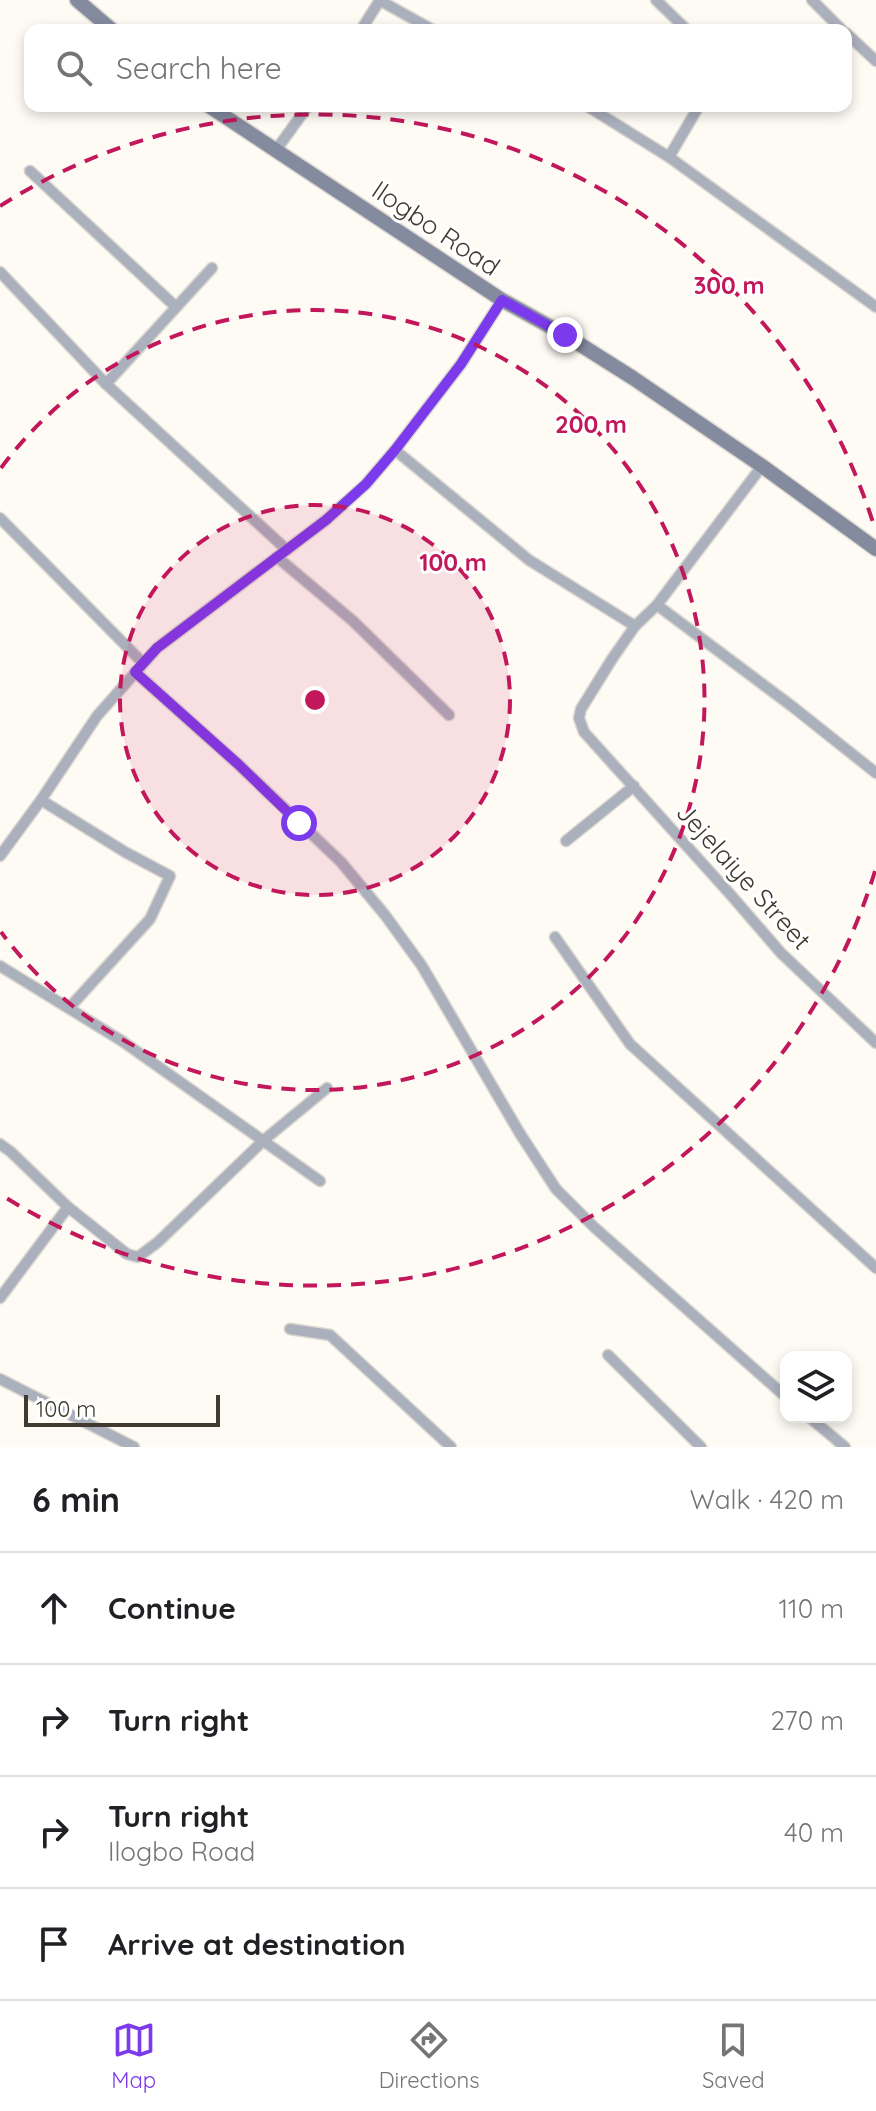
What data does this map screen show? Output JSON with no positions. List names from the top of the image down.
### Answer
{
  "streets": {
    "main road": ["Ilogbo Road"],
    "street": ["Jejelaiye Street"]
  },
  "scale_bar": "100 m",
  "page": {
    "search": "Search here",
    "scale": "100 m",
    "heading": ["6 min", "Walk · 420 m"],
    "list": [
      ["Continue", "110 m"],
      ["Turn right", "270 m"],
      ["Turn right", "Ilogbo Road", "40 m"],
      "Arrive at destination"
    ],
    "nav": ["Map", "Directions", "Saved"]
  },
  "rings": ["300 m", "200 m", "100 m"]
}
